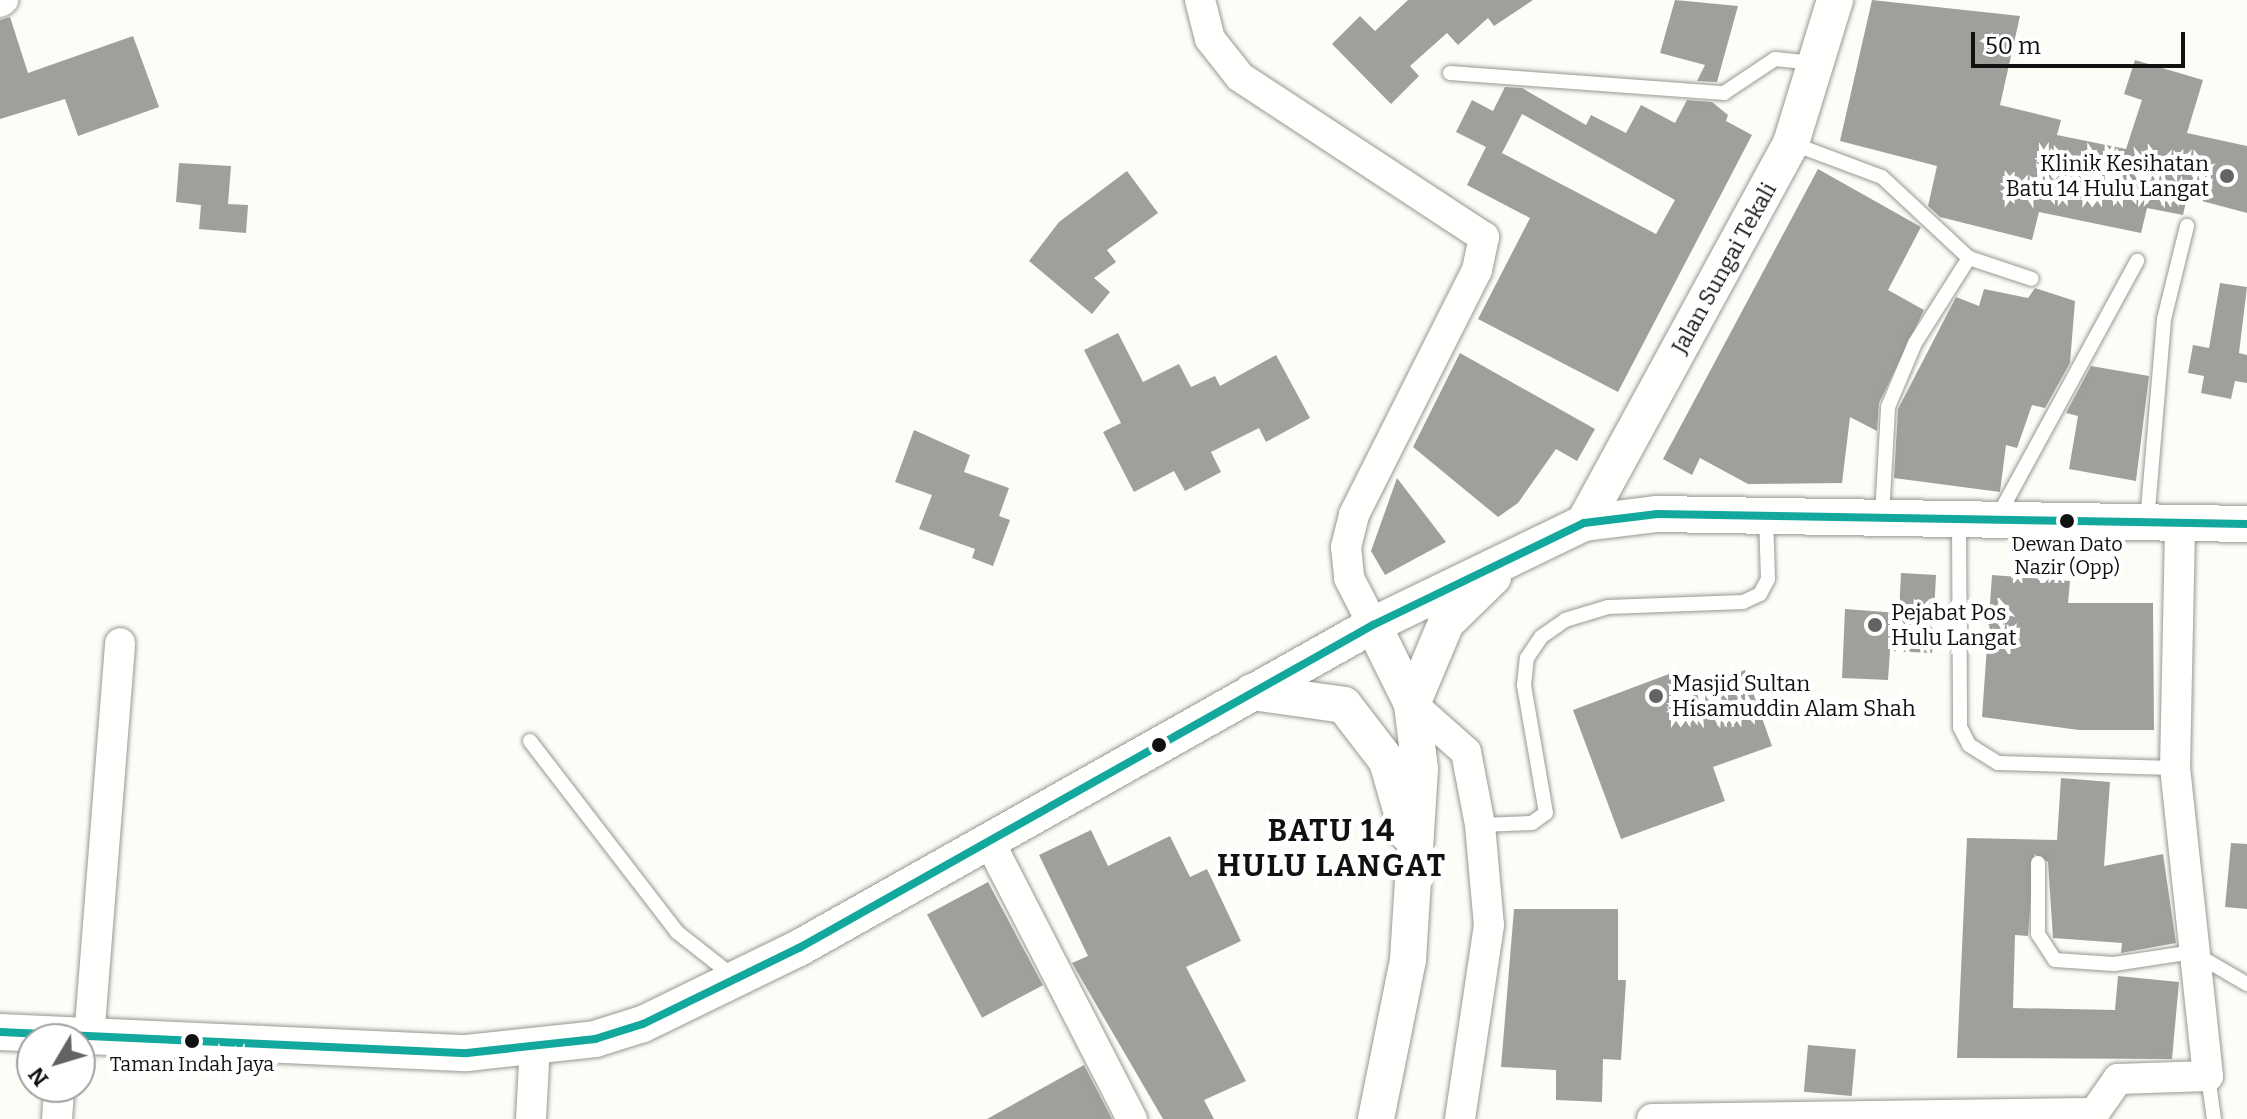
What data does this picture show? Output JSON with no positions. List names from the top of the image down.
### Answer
{
  "streets": {
    "street": ["Jalan Sungai Tekali"]
  },
  "districts": ["BATU 14 HULU LANGAT"],
  "places": [
    "Klinik Kesihatan Batu 14 Hulu Langat",
    "Dewan Dato Nazir (Opp)",
    "Pejabat Pos Hulu Langat",
    "Masjid Sultan Hisamuddin Alam Shah",
    "Taman Indah Jaya"
  ],
  "scale_bar": "50 m",
  "north": "bottom left"
}
